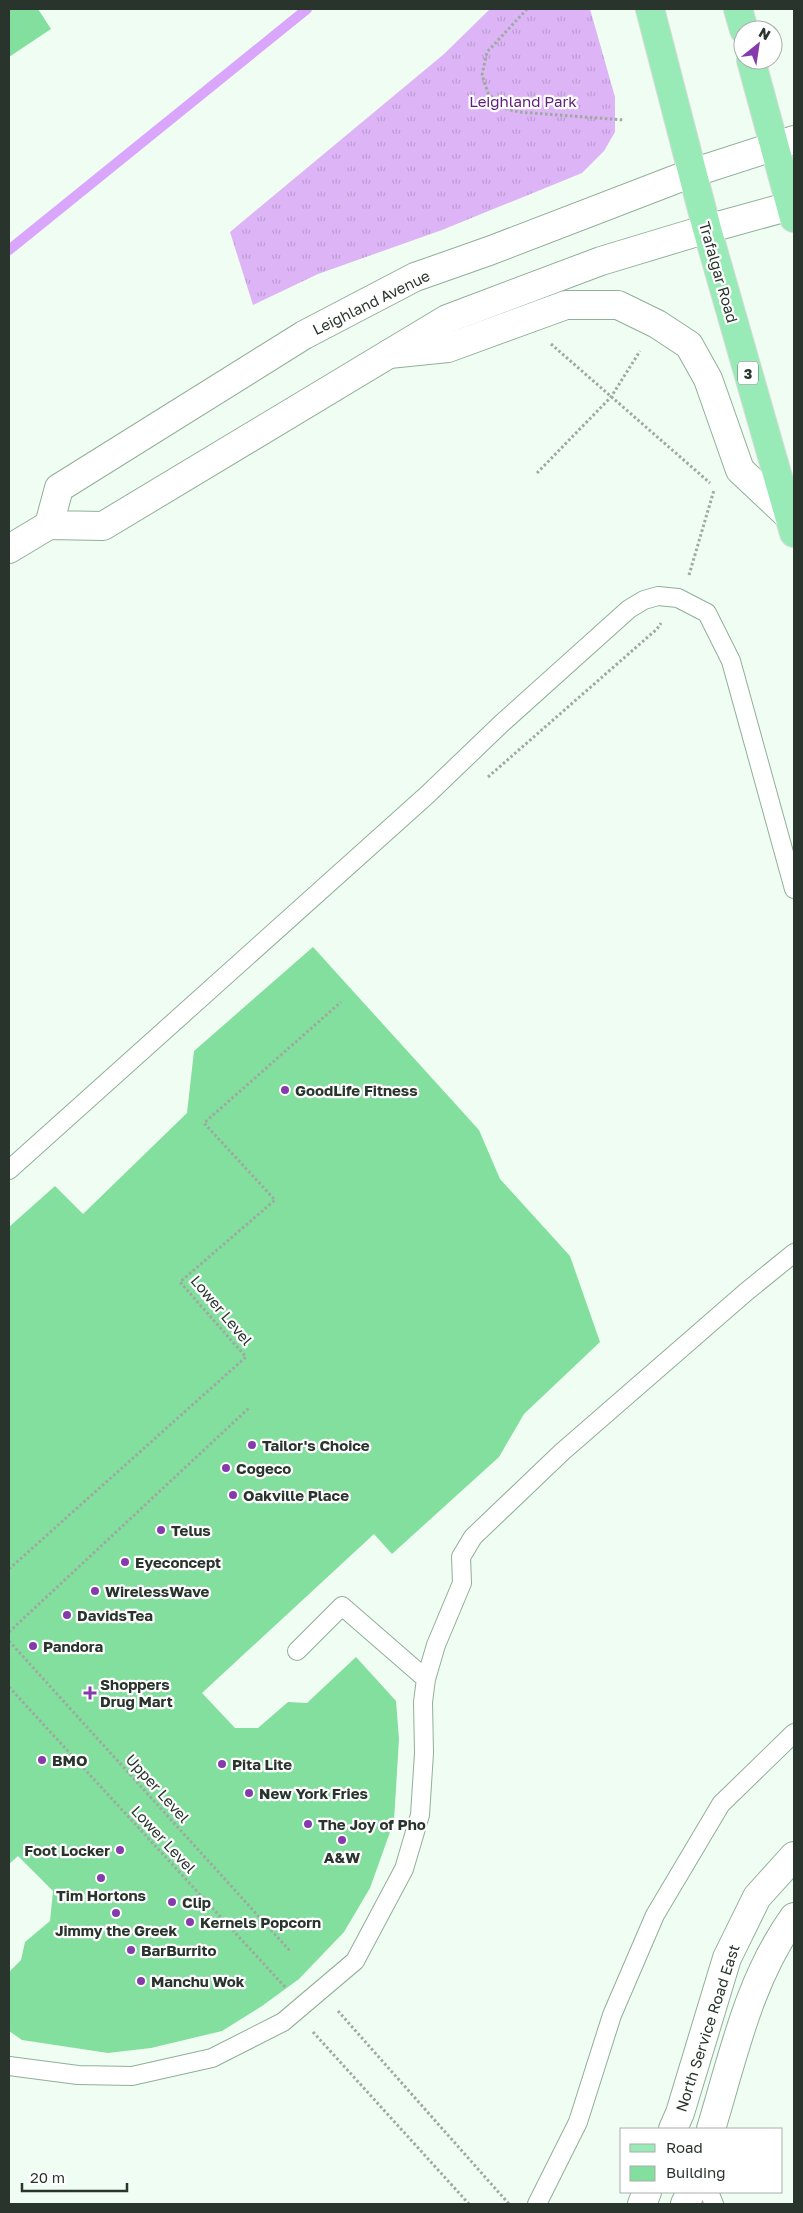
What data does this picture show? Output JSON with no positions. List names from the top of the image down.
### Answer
{
  "streets": {
    "main road": ["Trafalgar Road", "3"],
    "street": ["Leighland Avenue", "North Service Road East"],
    "path": ["Lower Level", "Upper Level"]
  },
  "crossings": [
    ["Trafalgar Road", "Leighland Avenue"]
  ],
  "parks": ["Leighland Park"],
  "places": {
    "other": [
      "GoodLife Fitness",
      "Tailor's Choice",
      "Cogeco",
      "Oakville Place",
      "Telus",
      "Eyeconcept",
      "WirelessWave",
      "DavidsTea",
      "Pandora",
      "BMO",
      "Pita Lite",
      "New York Fries",
      "The Joy of Pho",
      "A&W",
      "Foot Locker",
      "Tim Hortons",
      "Clip",
      "Jimmy the Greek",
      "Kernels Popcorn",
      "BarBurrito",
      "Manchu Wok"
    ],
    "health": ["Shoppers Drug Mart"]
  },
  "legend": ["Road", "Building"],
  "scale_bar": "20 m",
  "north": "top right"
}
